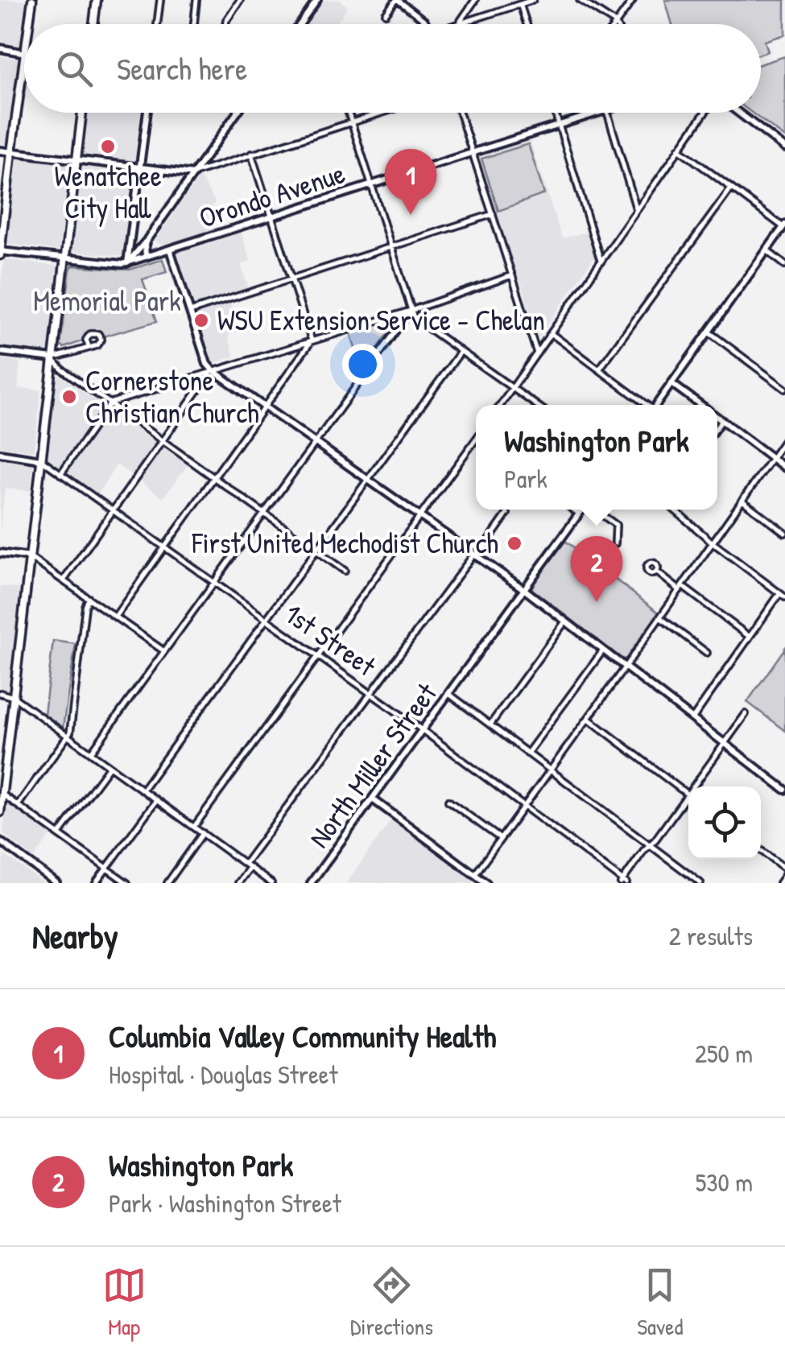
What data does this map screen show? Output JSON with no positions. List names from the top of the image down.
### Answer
{
  "streets": {
    "street": ["Orondo Avenue", "1st Street", "North Miller Street"]
  },
  "crossings": [
    ["1st Street", "North Miller Street"]
  ],
  "parks": ["Memorial Park"],
  "places": [
    "Wenatchee City Hall",
    "WSU Extension Service - Chelan",
    "Cornerstone Christian Church",
    "First United Mechodist Church"
  ],
  "page": {
    "search": "Search here",
    "pins": ["1", "2"],
    "popup": ["Washington Park", "Park"],
    "heading": ["Nearby", "2 results"],
    "list": [
      {
        "mark": "1",
        "name": "Columbia Valley Community Health",
        "note": "Hospital · Douglas Street",
        "value": "250 m"
      },
      {
        "mark": "2",
        "name": "Washington Park",
        "note": "Park · Washington Street",
        "value": "530 m"
      }
    ],
    "nav": ["Map", "Directions", "Saved"]
  }
}
